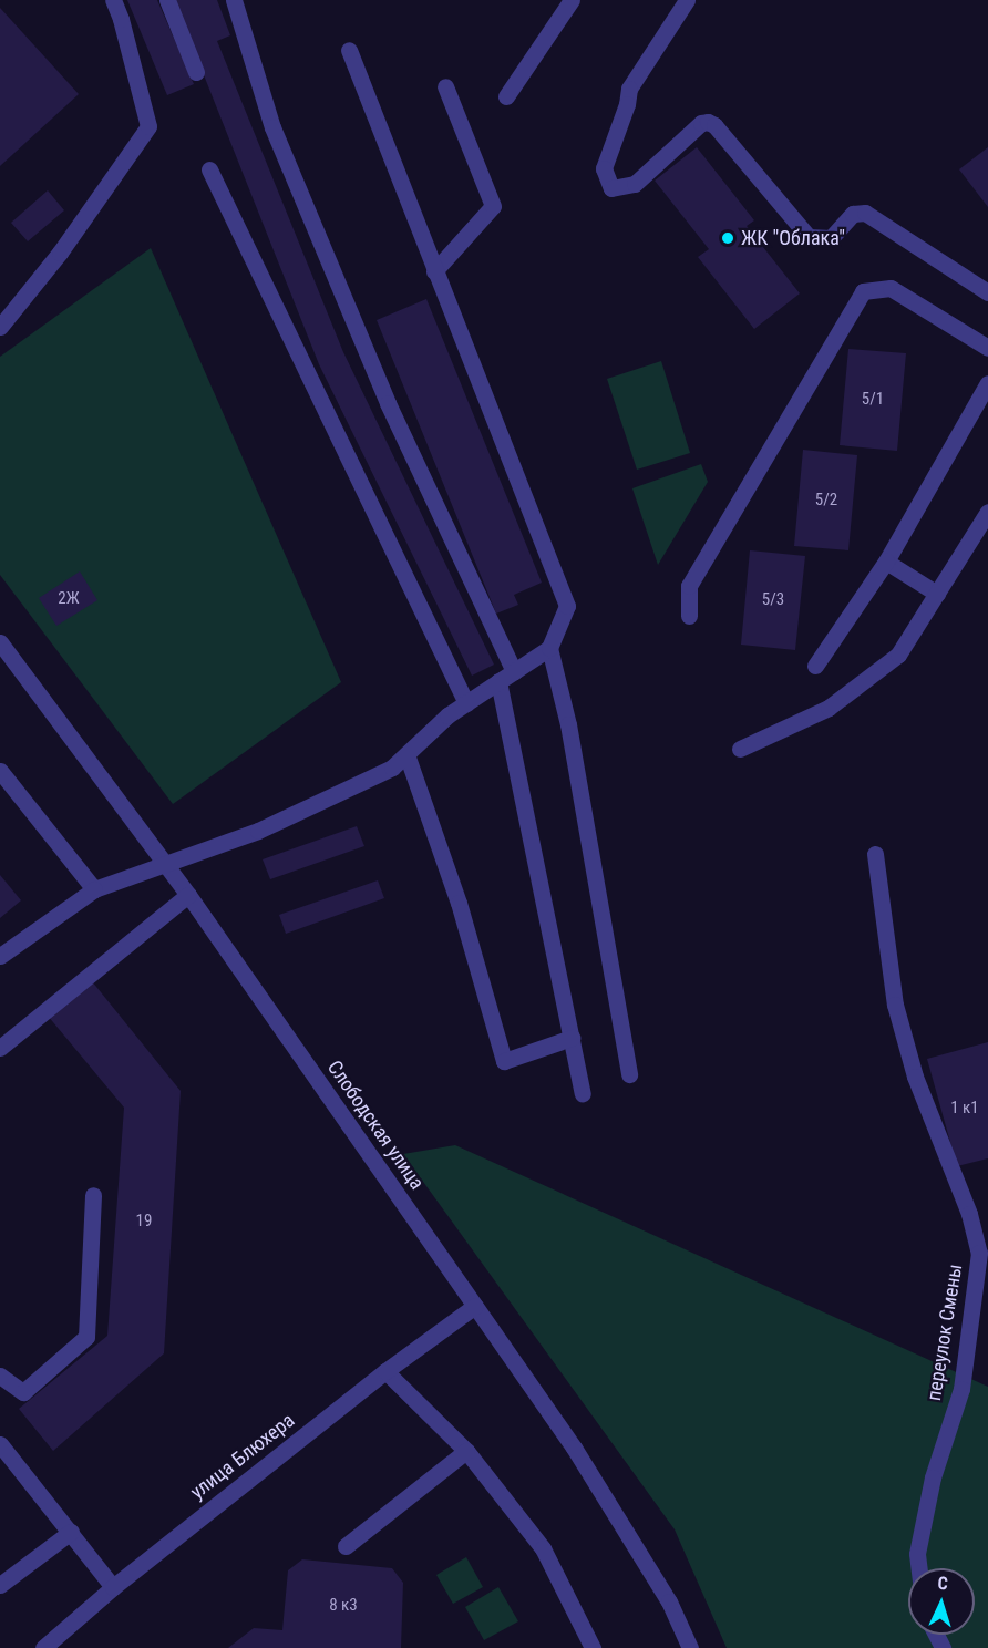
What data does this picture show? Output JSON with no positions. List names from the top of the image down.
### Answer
{
  "streets": {
    "street": ["Слободская улица", "переулок Смены", "улица Блюхера"]
  },
  "crossings": [
    ["Слободская улица", "улица Блюхера"]
  ],
  "places": ["ЖК \"Облака\""],
  "house_numbers": [
    "5/1",
    "5/2",
    "2Ж",
    "5/3",
    "1 к1",
    "19",
    "8 к3"
  ],
  "north": "top"
}
